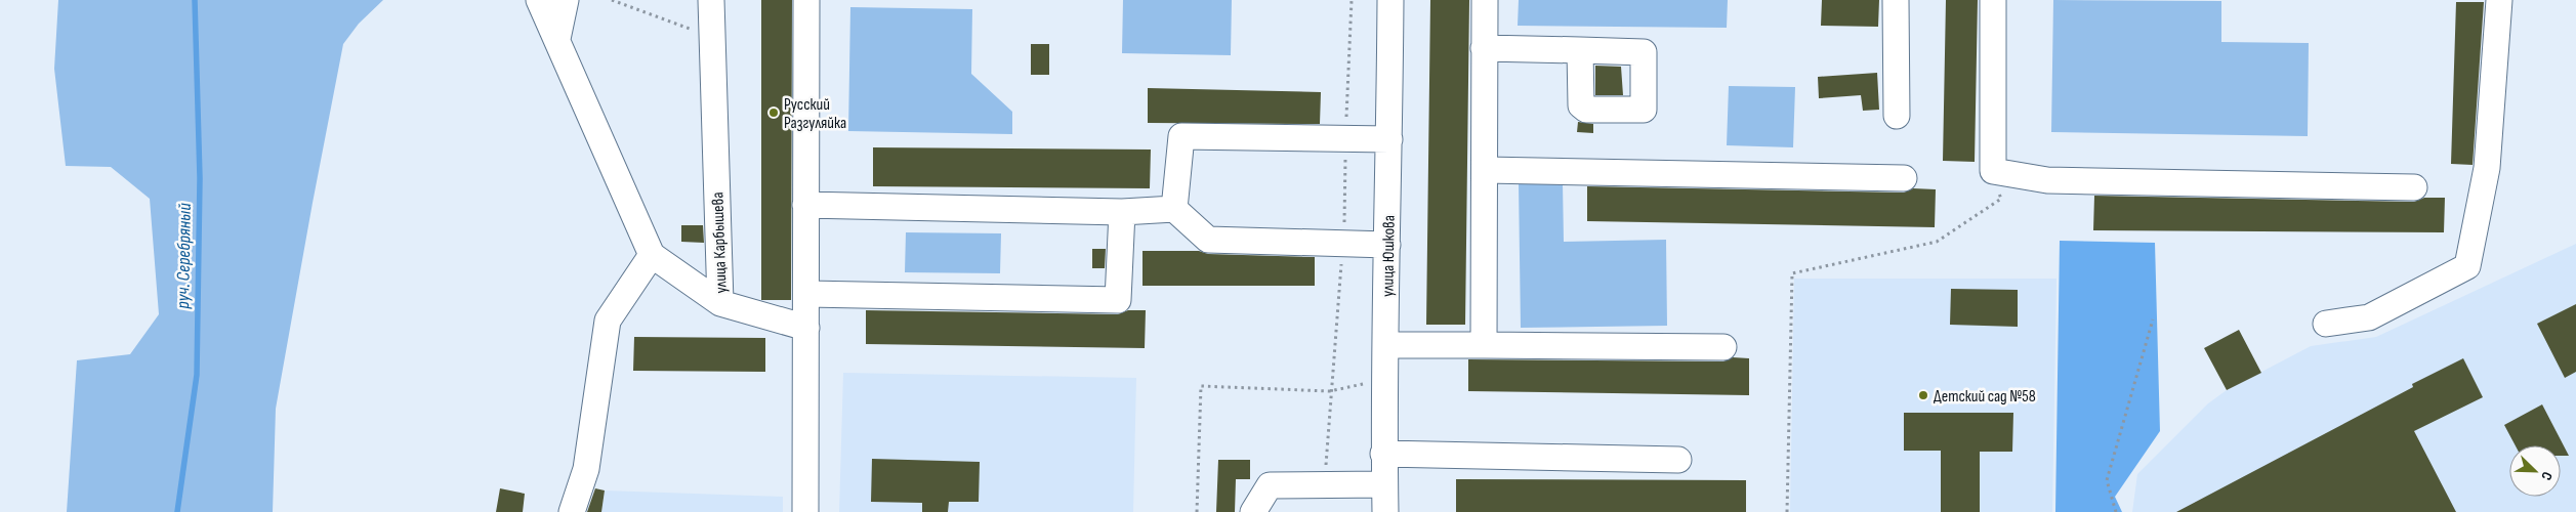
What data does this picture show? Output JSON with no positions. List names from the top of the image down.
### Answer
{
  "streets": {
    "street": ["улица Карбышева", "улица Юшкова"]
  },
  "water": ["руч. Серебряный"],
  "places": ["Русский Разгуляйка", "Детский сад №58"],
  "north": "bottom right"
}
